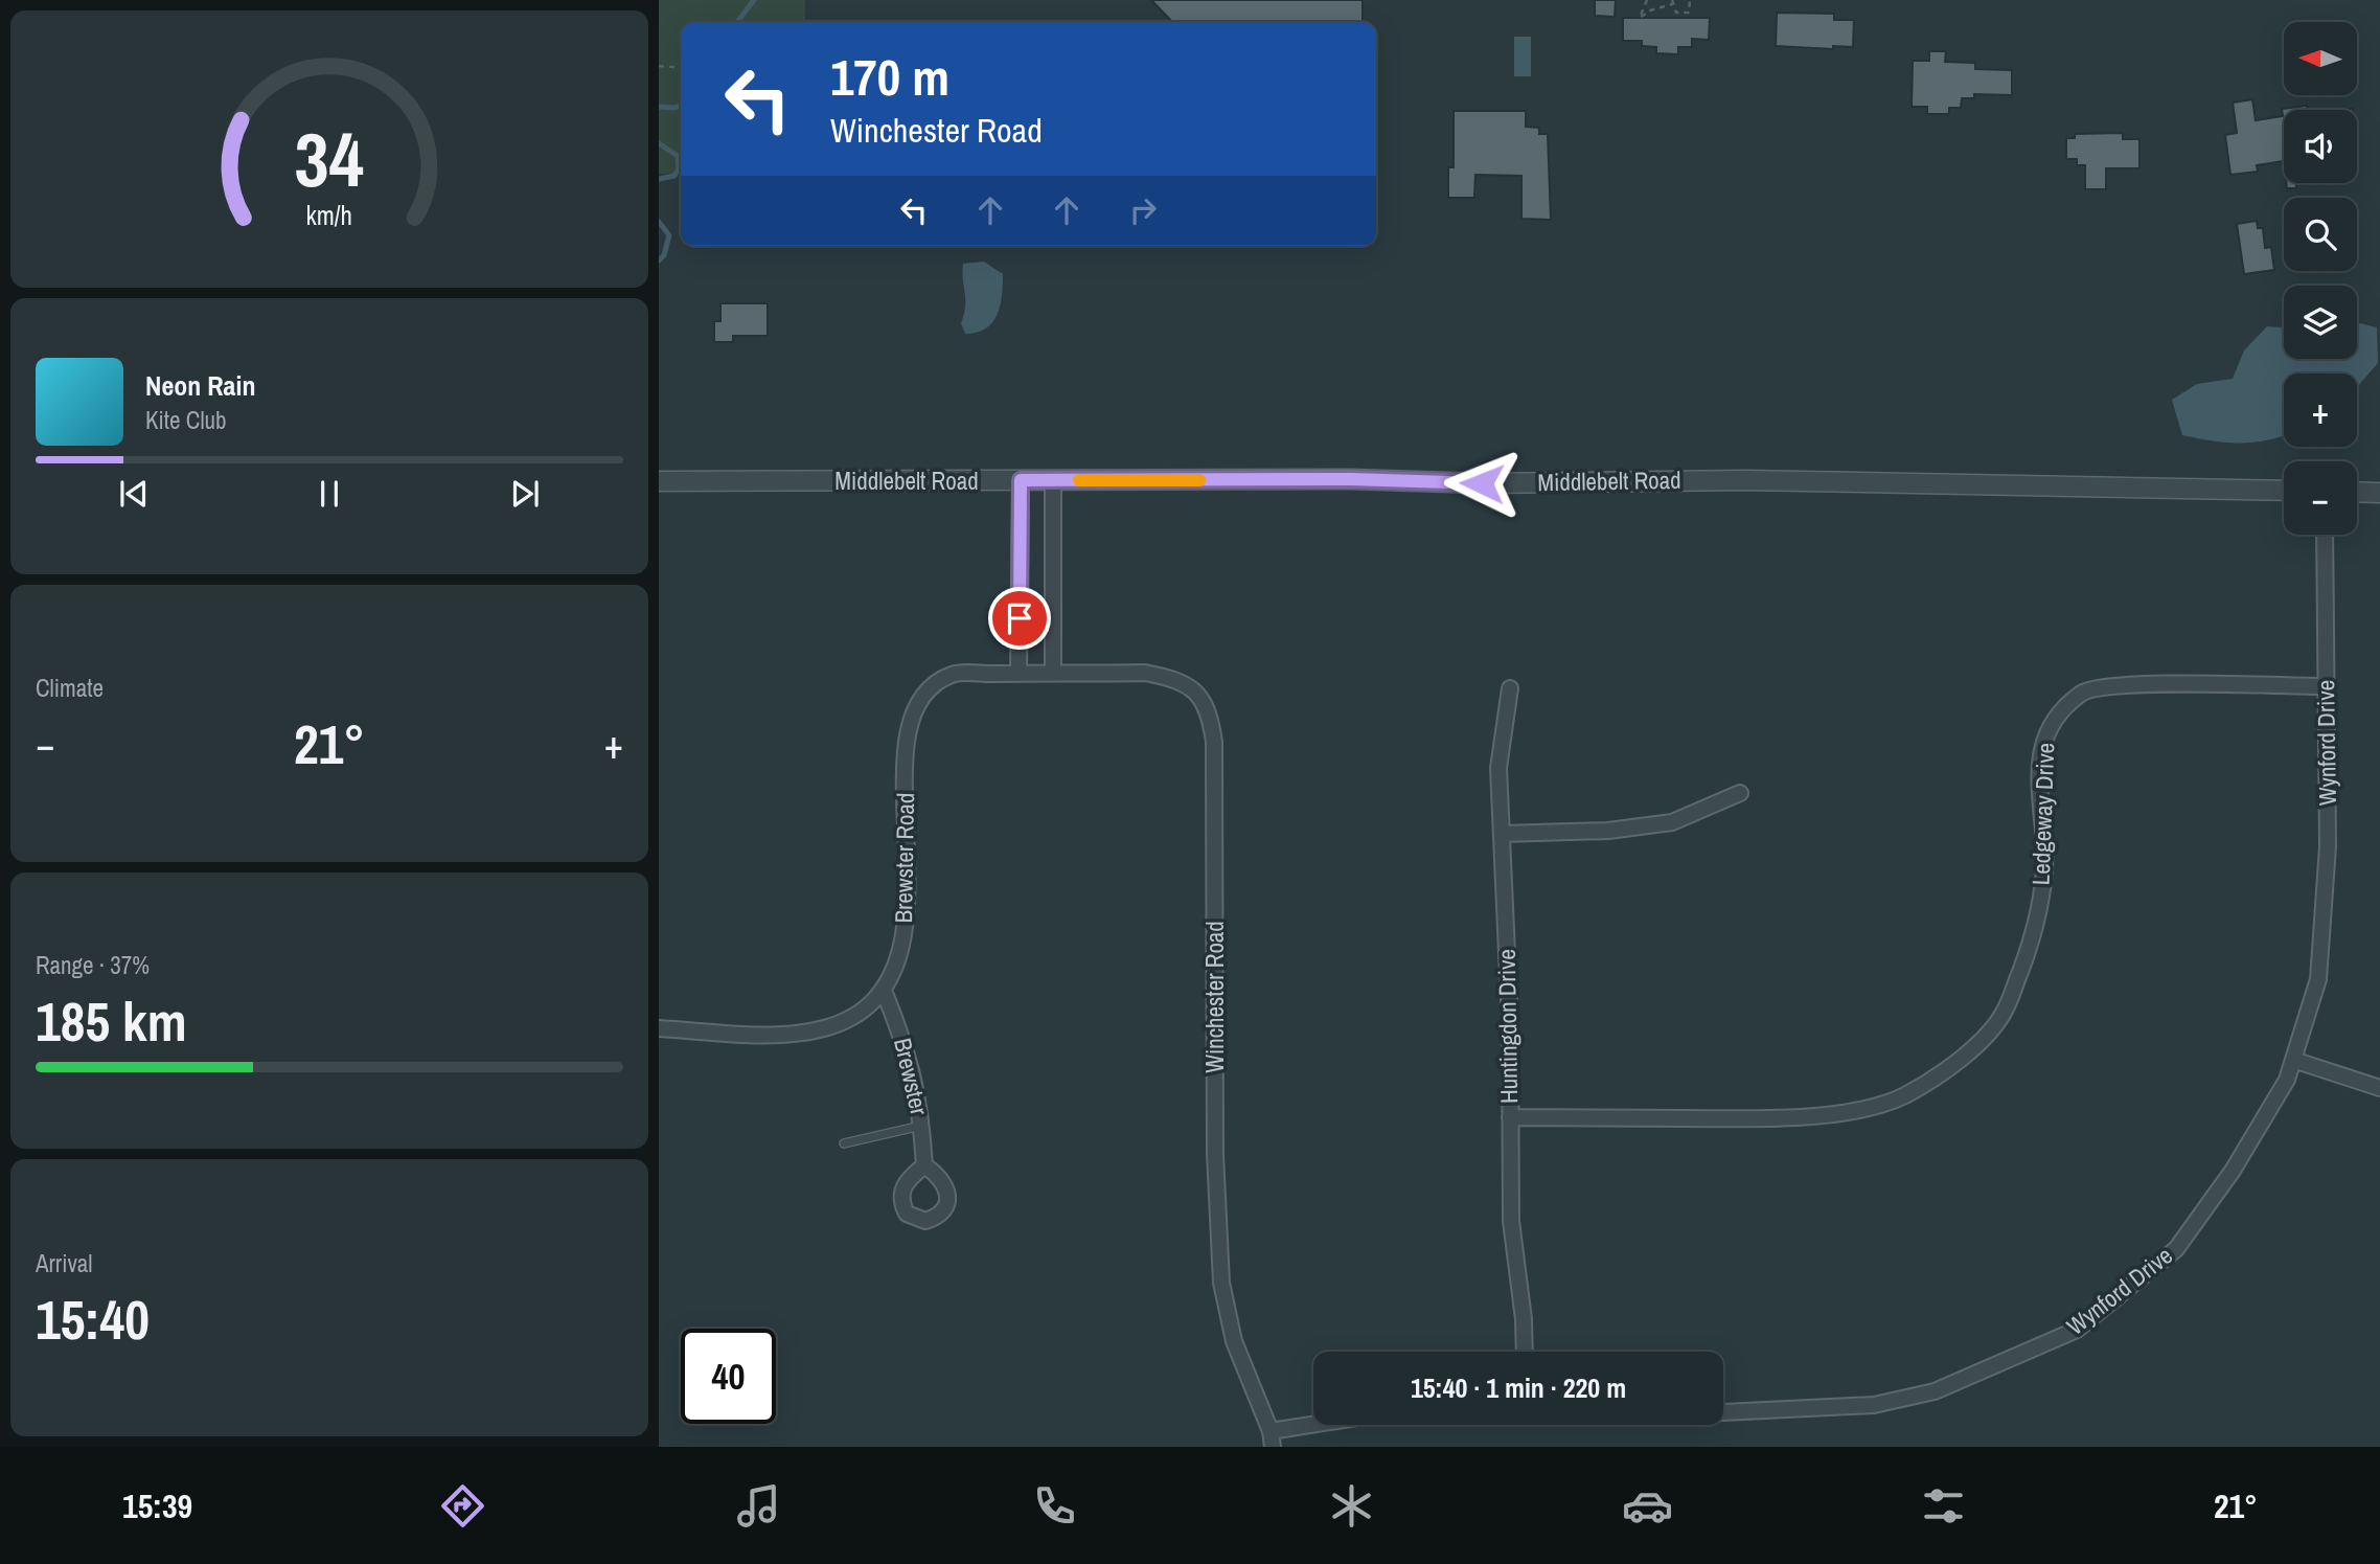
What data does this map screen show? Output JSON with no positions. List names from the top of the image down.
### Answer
{
  "streets": {
    "street": [
      "Middlebelt Road",
      "Wynford Drive",
      "Ledgeway Drive",
      "Brewster Road",
      "Winchester Road",
      "Huntingdon Drive",
      "Brewster"
    ]
  },
  "crossings": [
    ["Wynford Drive", "Ledgeway Drive"],
    ["Wynford Drive", "Winchester Road"],
    ["Ledgeway Drive", "Huntingdon Drive"],
    ["Brewster Road", "Winchester Road"],
    ["Brewster Road", "Brewster"]
  ],
  "north": "left",
  "page": {
    "map_buttons": ["+", "−"],
    "turn": ["170 m", "Winchester Road"],
    "song": ["Neon Rain", "Kite Club"],
    "tile": [
      "Climate",
      ["Range · 37%", "185 km"],
      ["Arrival", "15:40"]
    ],
    "heat": ["−", "21°", "+"],
    "limit": "40",
    "trip": "15:40 · 1 min · 220 m",
    "tabs": ["15:39", "21°"],
    "gauge": ["34", "km/h"]
  }
}
